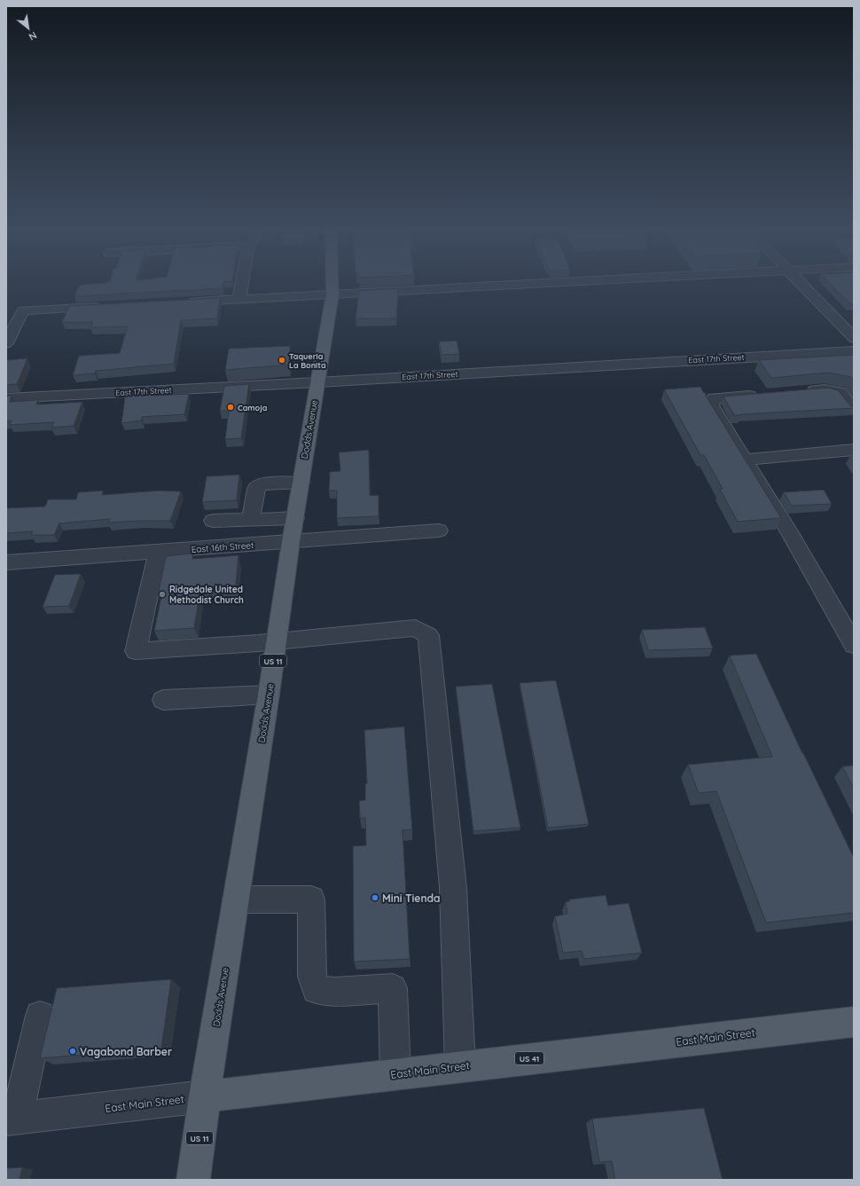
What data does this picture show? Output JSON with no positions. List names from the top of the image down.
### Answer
{
  "streets": {
    "main road": [
      "Dodds Avenue",
      "US 11",
      "East Main Street",
      "US 41"
    ],
    "street": ["East 17th Street", "East 16th Street"]
  },
  "crossings": [
    ["East 17th Street", "Dodds Avenue"],
    ["Dodds Avenue", "East 16th Street"],
    ["Dodds Avenue", "East Main Street"]
  ],
  "places": [
    "Taqueria La Bonita",
    "Camoja",
    "Ridgedale United Methodist Church",
    "Mini Tienda",
    "Vagabond Barber"
  ],
  "north": "bottom right"
}
